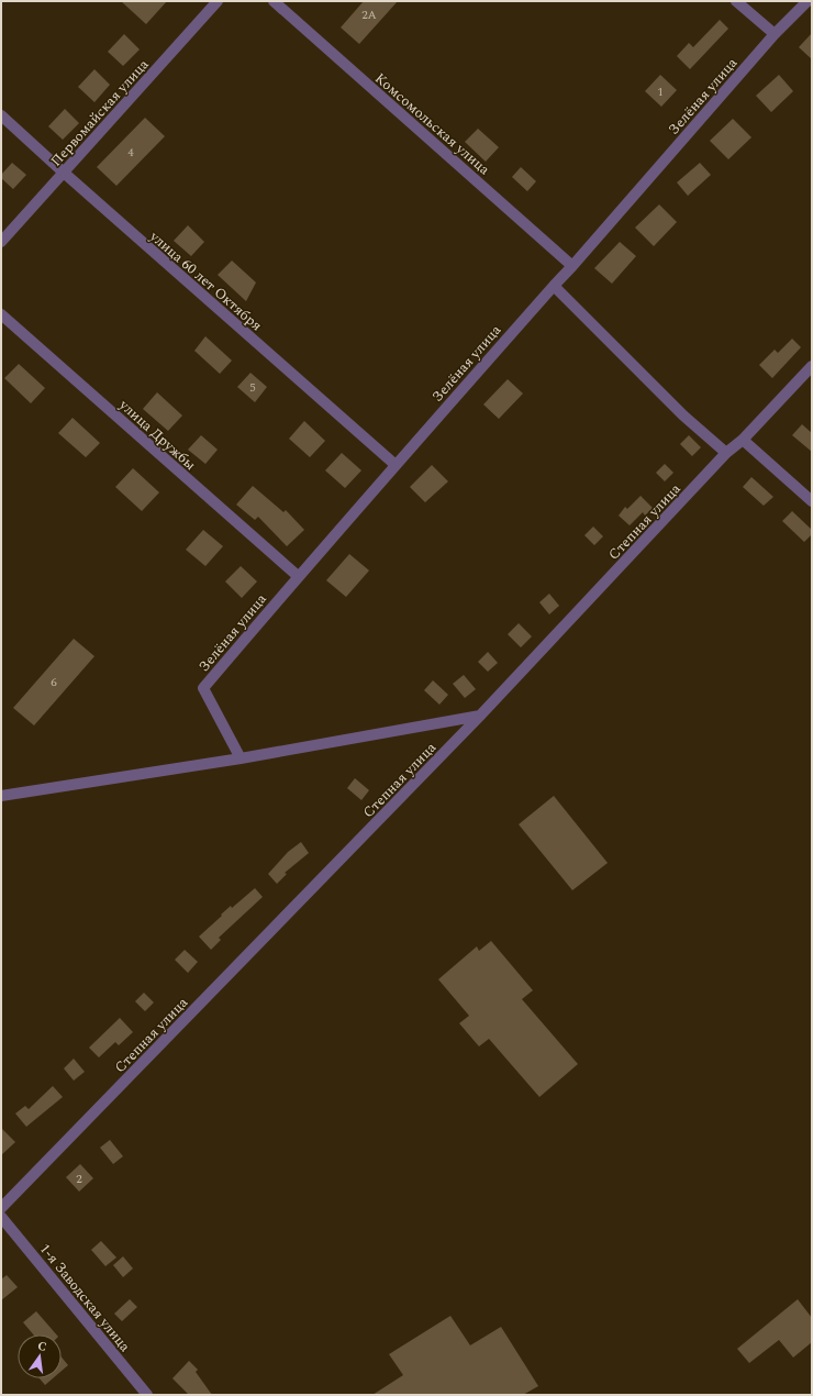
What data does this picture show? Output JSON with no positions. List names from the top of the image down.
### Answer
{
  "streets": {
    "street": [
      "Зелёная улица",
      "Первомайская улица",
      "Комсомольская улица",
      "улица 60 лет Октября",
      "улица Дружбы",
      "Степная улица",
      "1-я Заводская улица"
    ]
  },
  "crossings": [
    ["Зелёная улица", "Комсомольская улица"],
    ["Зелёная улица", "улица 60 лет Октября"],
    ["Зелёная улица", "улица Дружбы"],
    ["Первомайская улица", "улица 60 лет Октября"]
  ],
  "house_numbers": [
    "2А",
    "1",
    "4",
    "5",
    "6",
    "2"
  ],
  "north": "top"
}
